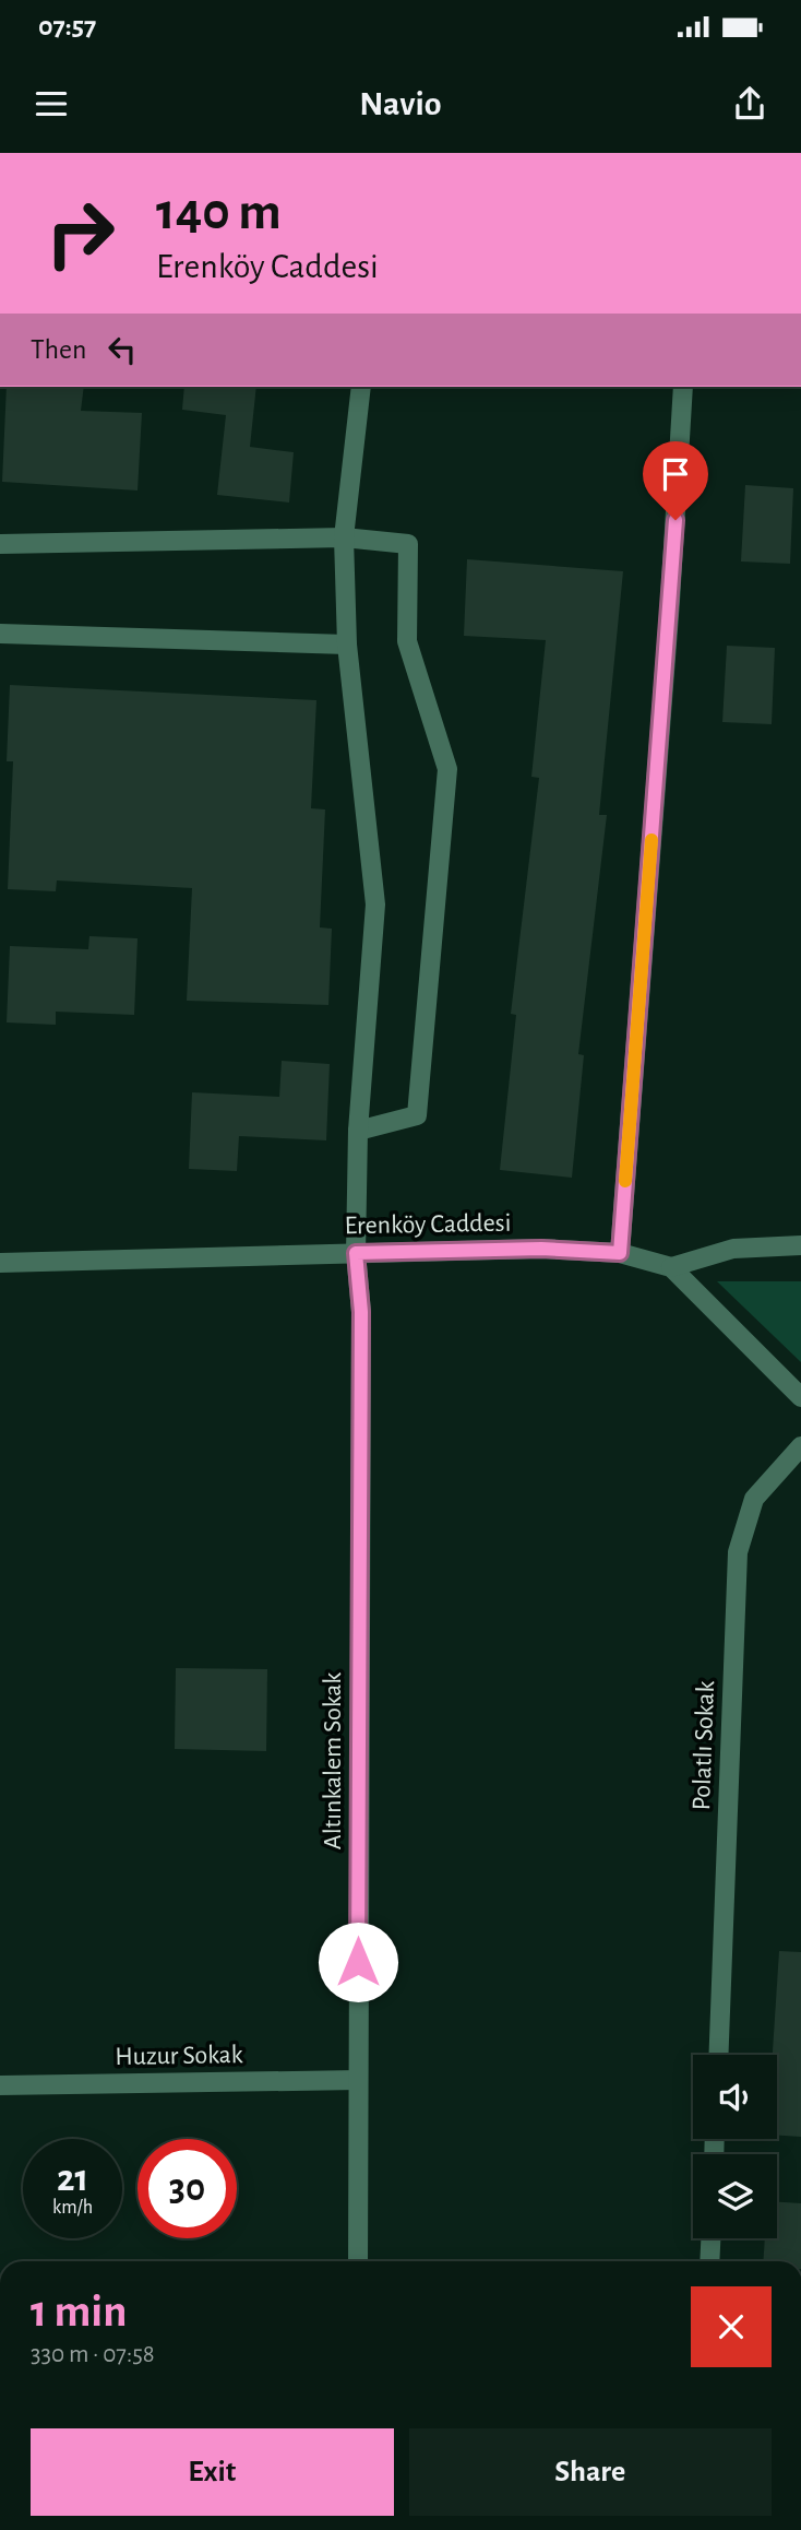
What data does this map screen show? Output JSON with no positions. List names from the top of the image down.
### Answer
{
  "streets": {
    "street": [
      "Erenköy Caddesi",
      "Polatlı Sokak",
      "Altınkalem Sokak",
      "Huzur Sokak"
    ]
  },
  "crossings": [
    ["Erenköy Caddesi", "Altınkalem Sokak"],
    ["Altınkalem Sokak", "Huzur Sokak"]
  ],
  "page": {
    "status": "07:57",
    "header": "Navio",
    "turn": ["140 m", "Erenköy Caddesi"],
    "then": "Then",
    "speed": "21 km/h",
    "limit": "30",
    "heading": ["1 min", "330 m · 07:58"],
    "buttons": ["Exit", "Share"]
  }
}
